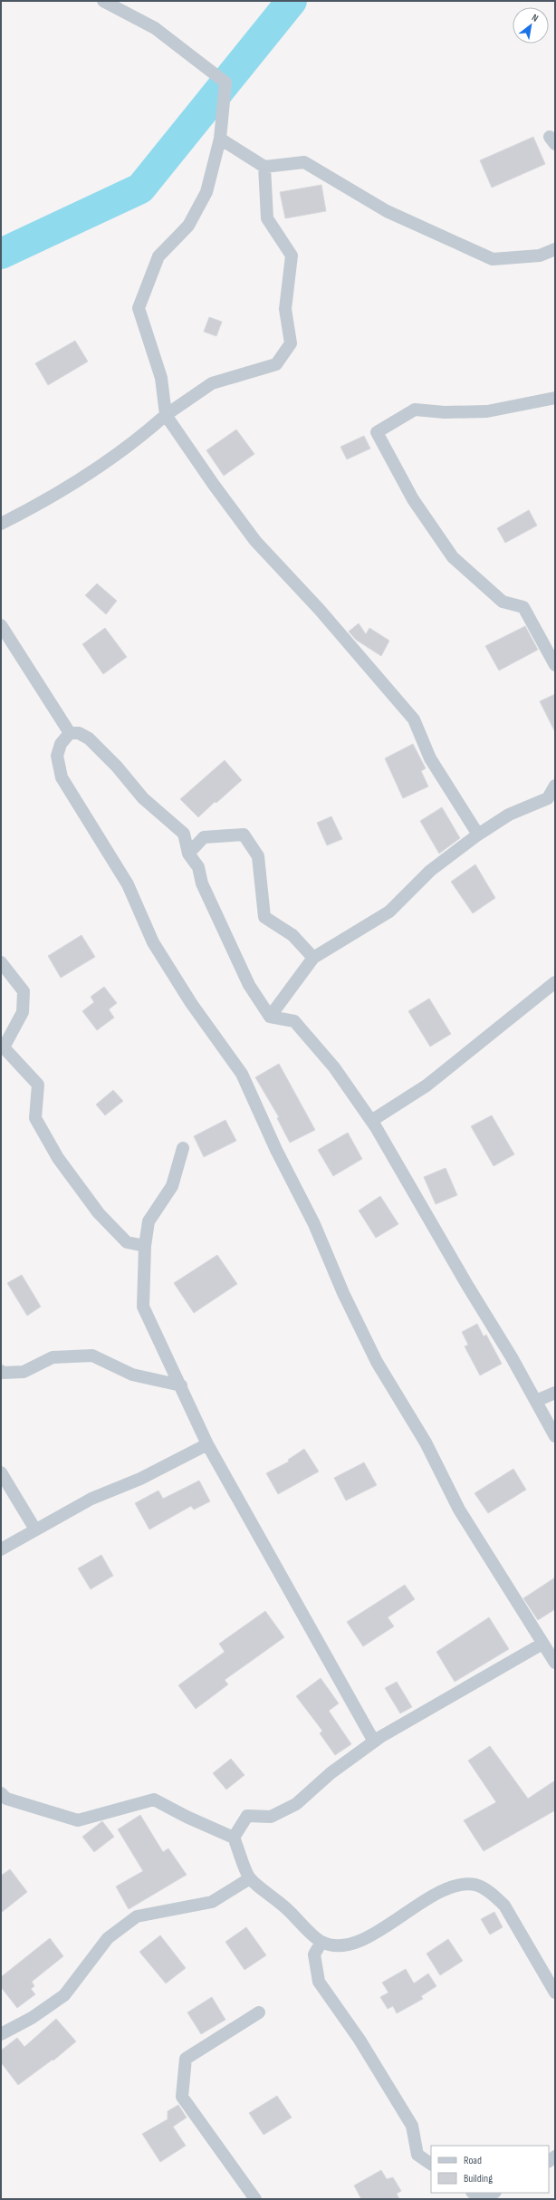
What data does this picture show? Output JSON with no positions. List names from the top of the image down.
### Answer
{
  "legend": ["Road", "Building"],
  "north": "top right"
}
